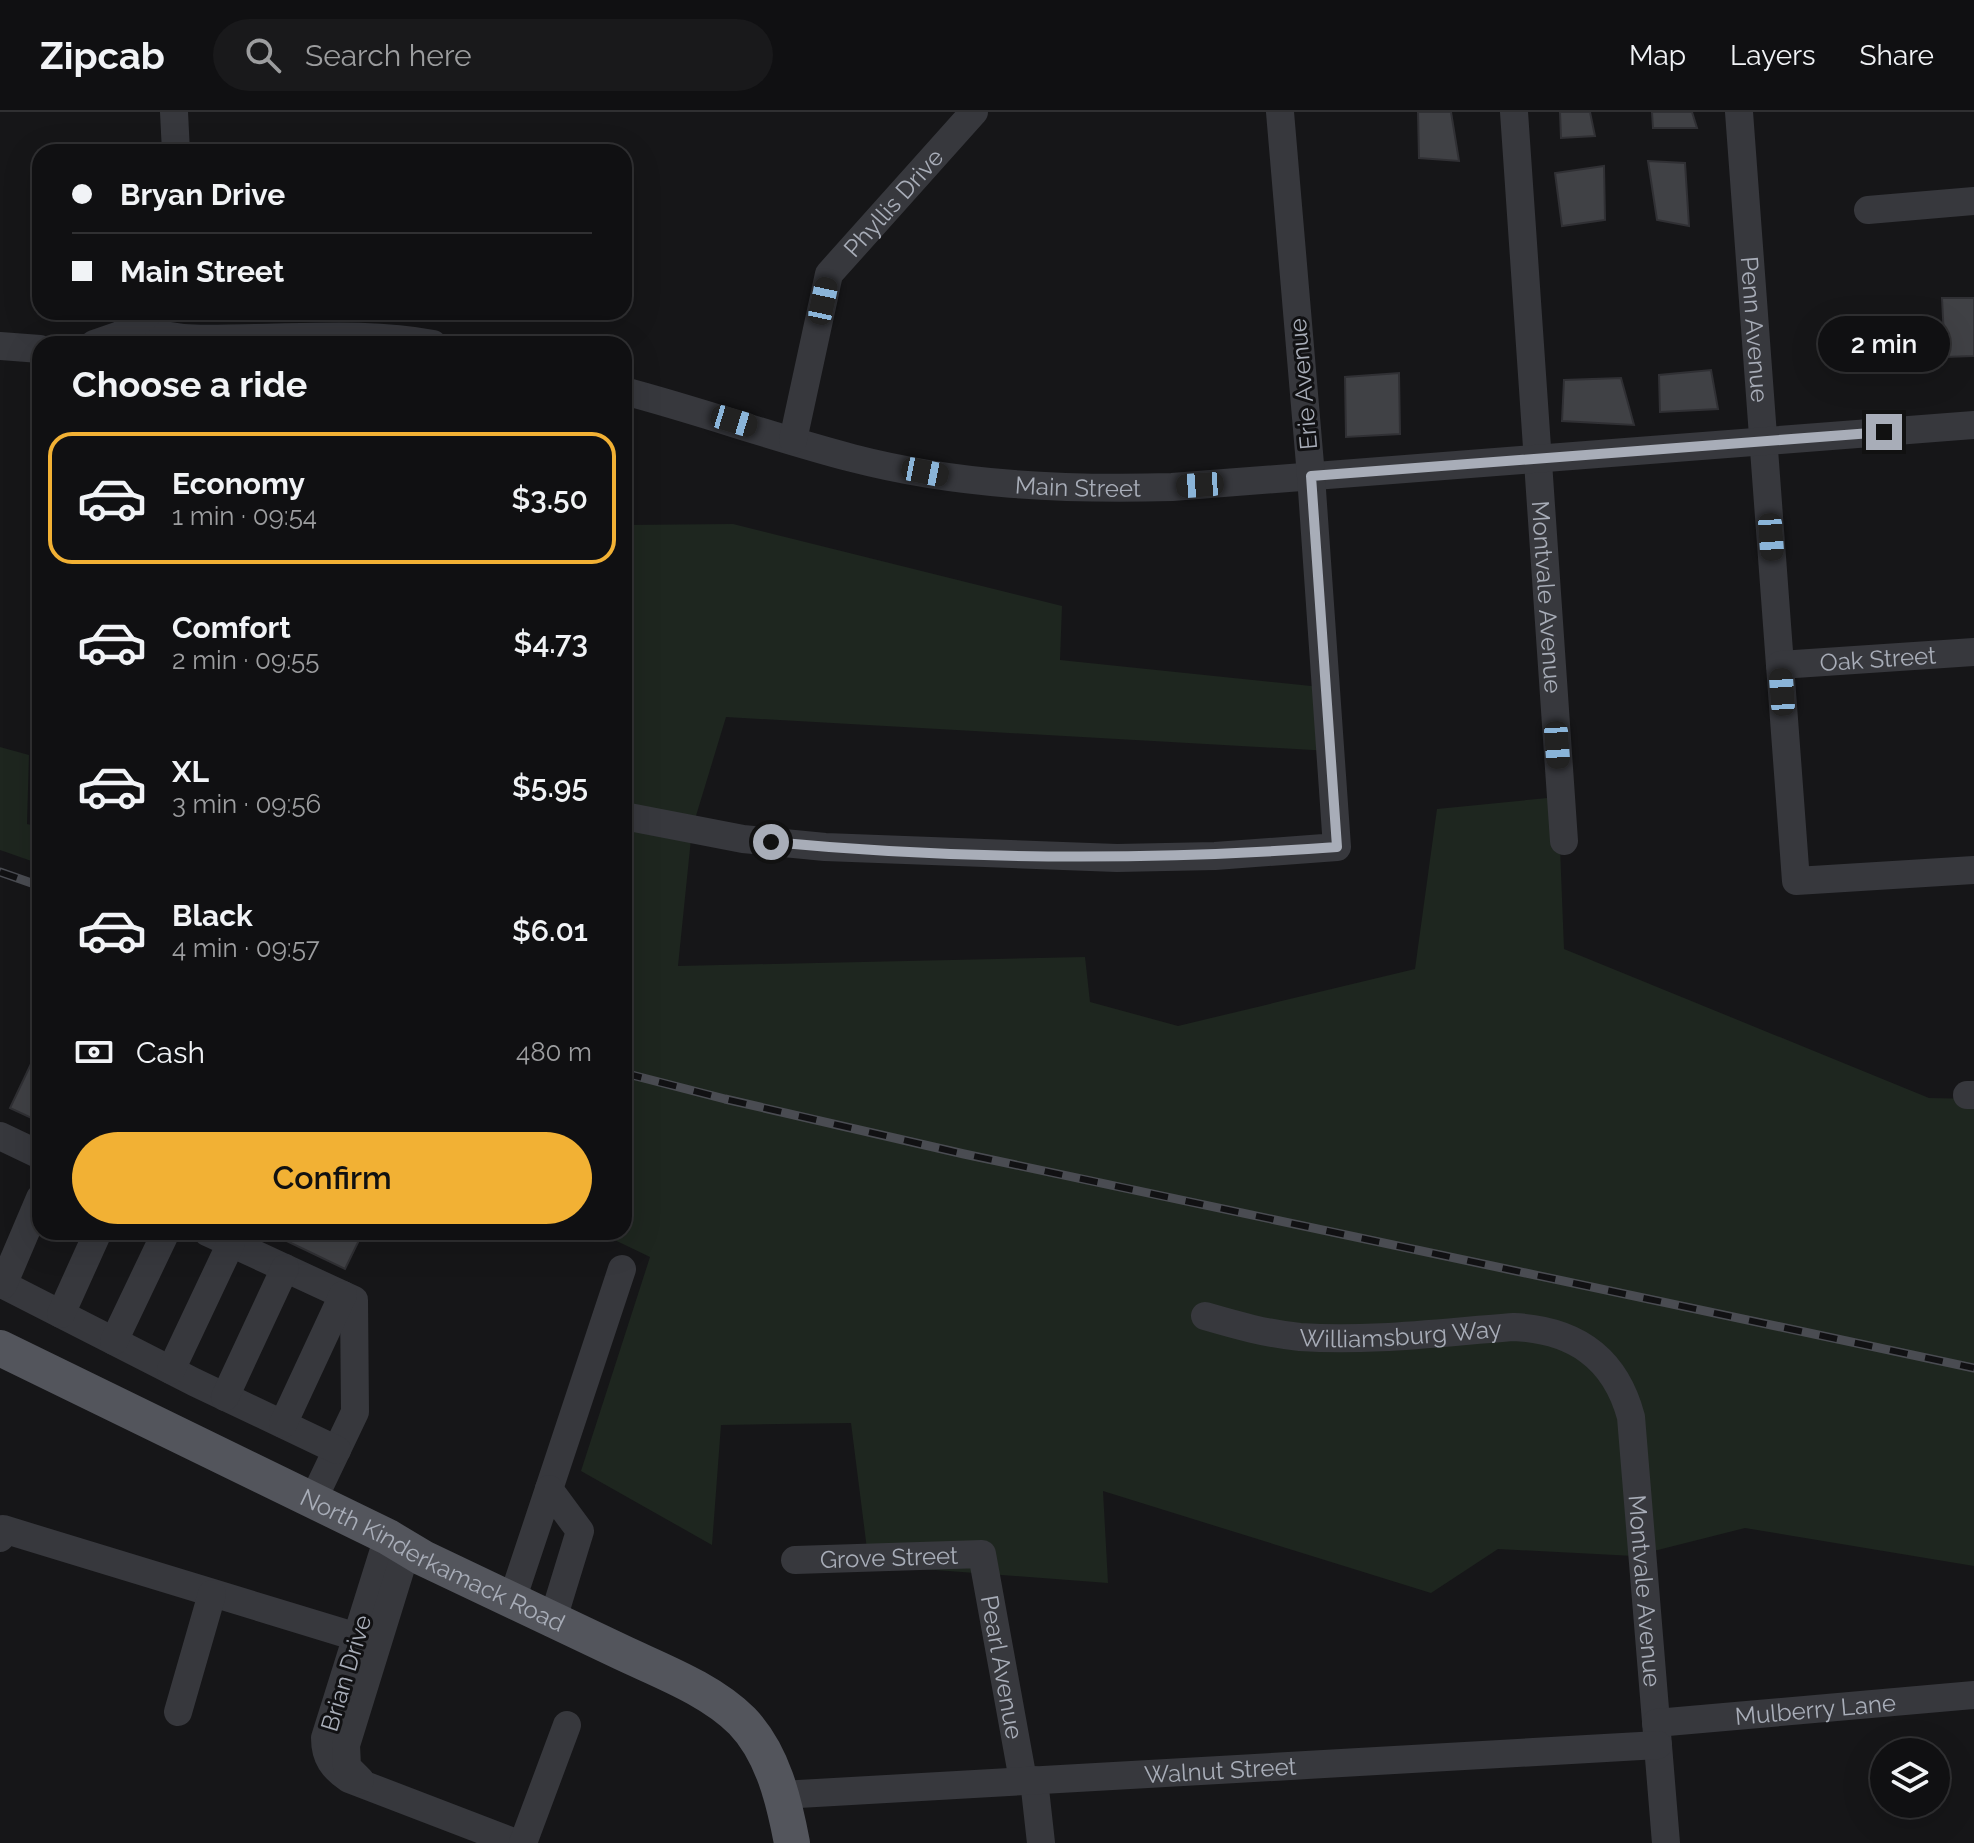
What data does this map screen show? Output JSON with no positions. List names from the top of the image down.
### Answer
{
  "streets": {
    "main road": ["North Kinderkamack Road"],
    "street": [
      "Phyllis Drive",
      "Penn Avenue",
      "Erie Avenue",
      "Main Street",
      "Montvale Avenue",
      "Oak Street",
      "Williamsburg Way",
      "Grove Street",
      "Pearl Avenue",
      "Brian Drive",
      "Mulberry Lane",
      "Walnut Street"
    ]
  },
  "crossings": [
    ["Phyllis Drive", "Main Street"],
    ["Penn Avenue", "Main Street"],
    ["Penn Avenue", "Oak Street"],
    ["Erie Avenue", "Main Street"],
    ["Main Street", "Montvale Avenue"],
    ["Montvale Avenue", "Williamsburg Way"],
    ["Montvale Avenue", "Mulberry Lane"],
    ["Montvale Avenue", "Walnut Street"],
    ["Grove Street", "Pearl Avenue"],
    ["North Kinderkamack Road", "Brian Drive"],
    ["North Kinderkamack Road", "Walnut Street"],
    ["Pearl Avenue", "Walnut Street"],
    ["Mulberry Lane", "Walnut Street"]
  ],
  "page": {
    "header": "Zipcab",
    "search": "Search here",
    "nav": ["Map", "Layers", "Share"],
    "banner": ["Bryan Drive", "Main Street"],
    "bubble": "2 min",
    "heading": "Choose a ride",
    "list": [
      {
        "name": "Economy",
        "note": "1 min · 09:54",
        "value": "$3.50"
      },
      {
        "name": "Comfort",
        "note": "2 min · 09:55",
        "value": "$4.73"
      },
      {
        "name": "XL",
        "note": "3 min · 09:56",
        "value": "$5.95"
      },
      {
        "name": "Black",
        "note": "4 min · 09:57",
        "value": "$6.01"
      }
    ],
    "pay": ["Cash", "480 m"],
    "buttons": "Confirm"
  }
}
